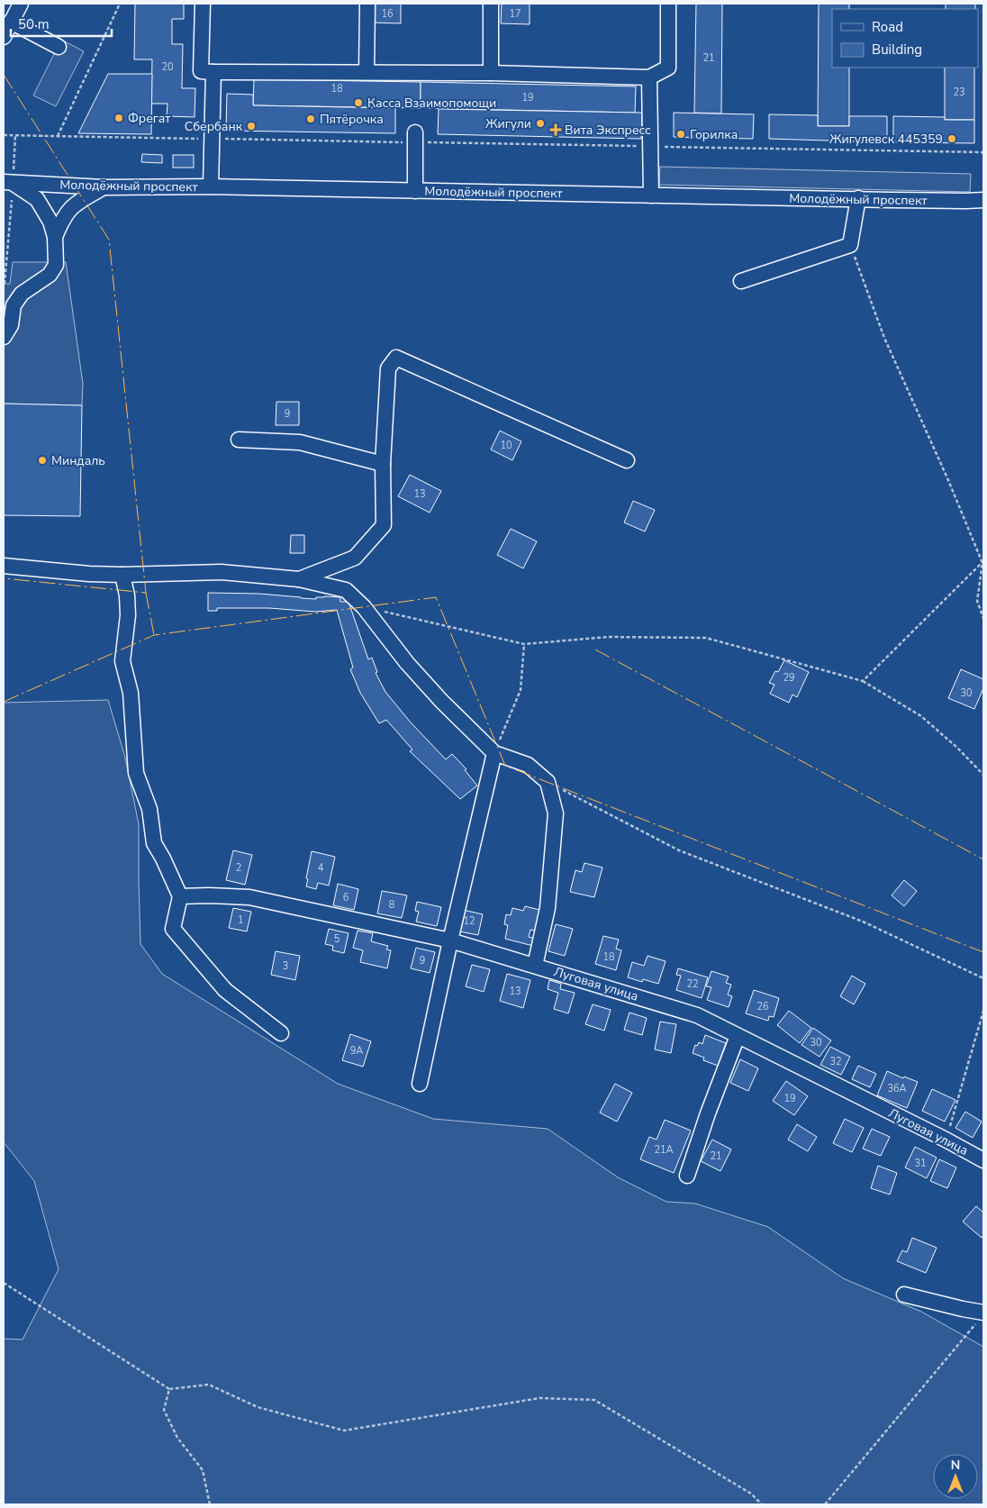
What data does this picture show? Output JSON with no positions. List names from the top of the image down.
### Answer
{
  "streets": {
    "street": ["Молодёжный проспект", "Луговая улица"]
  },
  "places": {
    "other": [
      "Касса Взаимопомощи",
      "Фрегат",
      "Пятёрочка",
      "Жигули",
      "Сбербанк",
      "Горилка",
      "Жигулевск 445359",
      "Миндаль"
    ],
    "health": ["Вита Экспресс"]
  },
  "house_numbers": [
    "16",
    "17",
    "21",
    "20",
    "18",
    "23",
    "19",
    "9",
    "10",
    "13",
    "29",
    "30",
    "2",
    "4",
    "6",
    "8",
    "1",
    "12",
    "5",
    "18",
    "9",
    "3",
    "22",
    "13",
    "26",
    "30",
    "9А",
    "32",
    "36А",
    "19",
    "21А",
    "21",
    "31"
  ],
  "legend": ["Road", "Building"],
  "scale_bar": "50 m",
  "north": "top"
}
